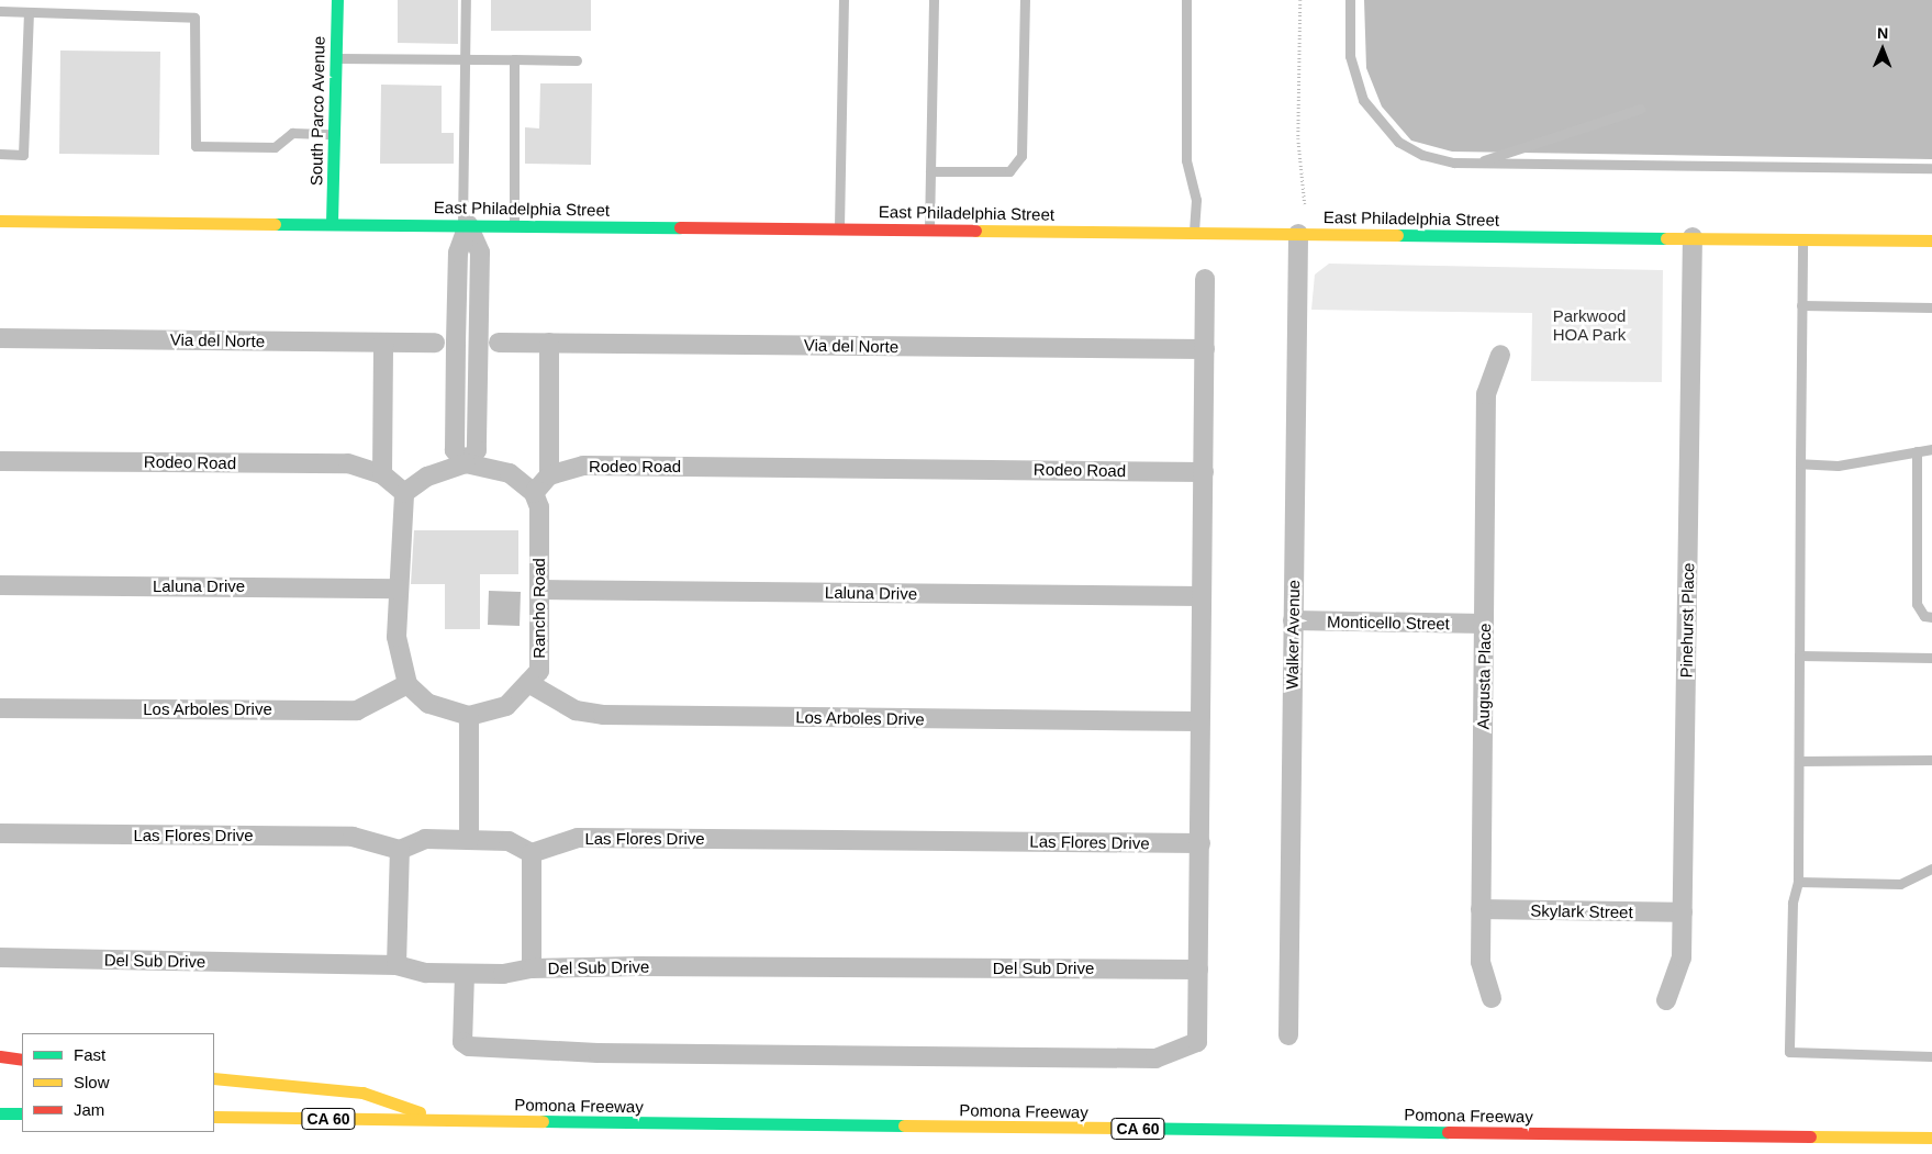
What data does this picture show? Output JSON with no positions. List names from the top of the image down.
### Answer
{
  "streets": {
    "main road": [
      "South Parco Avenue",
      "East Philadelphia Street",
      "Pomona Freeway",
      "CA 60"
    ],
    "street": [
      "Via del Norte",
      "Rodeo Road",
      "Laluna Drive",
      "Rancho Road",
      "Pinehurst Place",
      "Monticello Street",
      "Walker Avenue",
      "Augusta Place",
      "Los Arboles Drive",
      "Las Flores Drive",
      "Skylark Street",
      "Del Sub Drive"
    ]
  },
  "crossings": [
    ["South Parco Avenue", "East Philadelphia Street"],
    ["East Philadelphia Street", "Pinehurst Place"],
    ["East Philadelphia Street", "Walker Avenue"],
    ["Laluna Drive", "Rancho Road"],
    ["Rancho Road", "Los Arboles Drive"],
    ["Pinehurst Place", "Skylark Street"],
    ["Monticello Street", "Walker Avenue"],
    ["Monticello Street", "Augusta Place"],
    ["Augusta Place", "Skylark Street"]
  ],
  "parks": ["Parkwood HOA Park"],
  "legend": ["Fast", "Slow", "Jam"],
  "north": "top"
}
